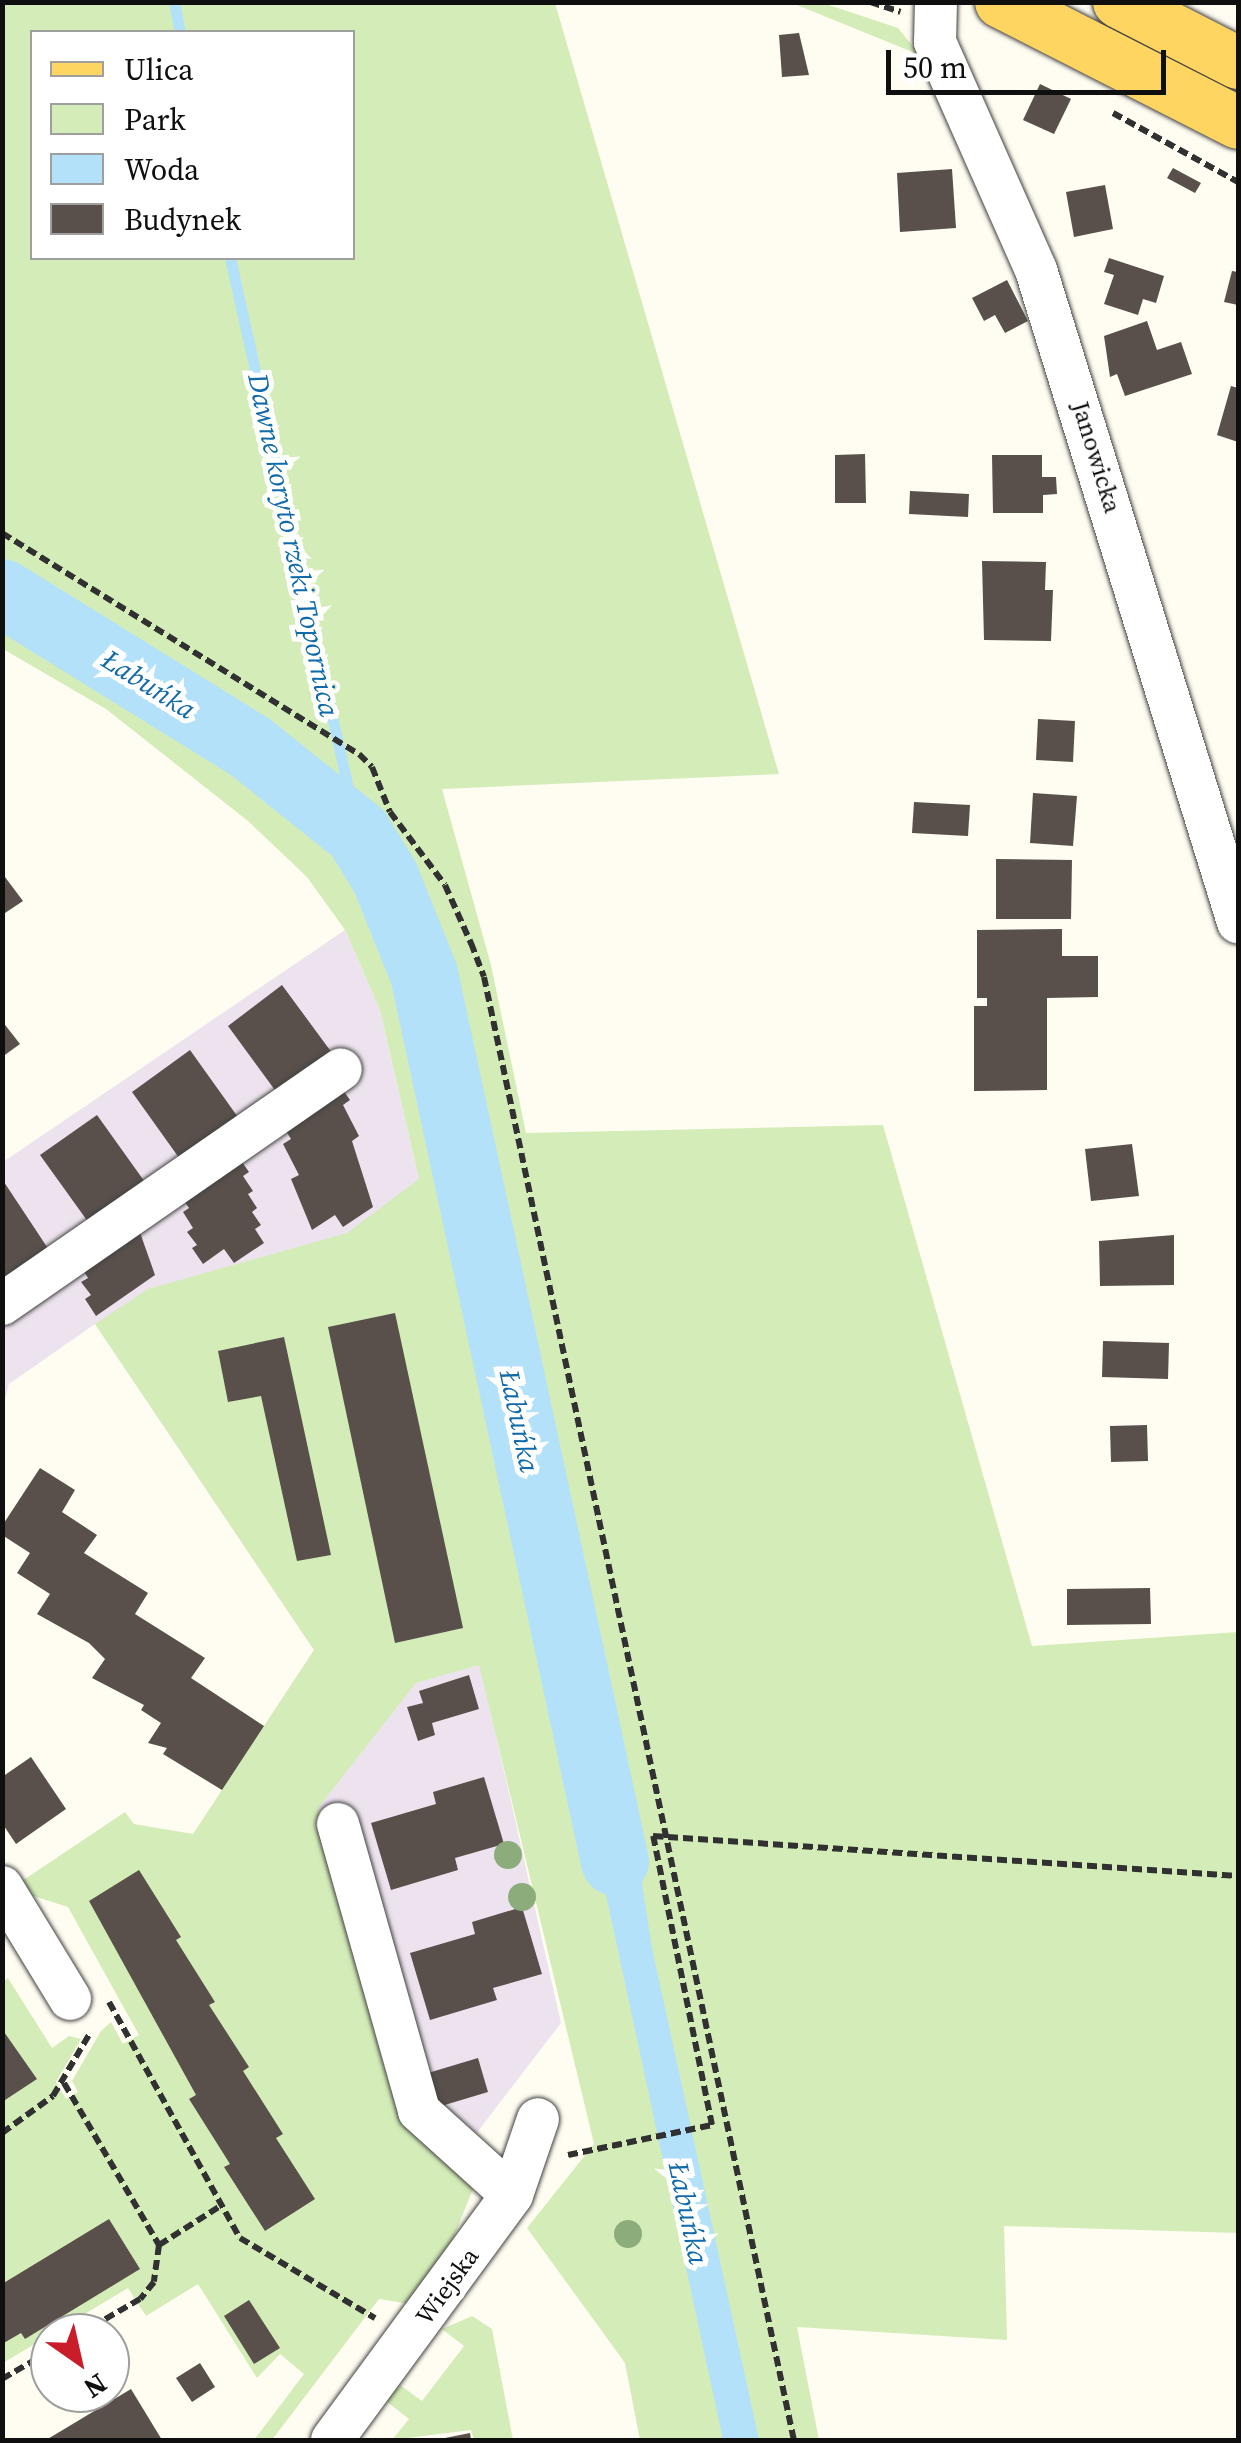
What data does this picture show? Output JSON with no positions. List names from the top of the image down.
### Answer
{
  "streets": {
    "street": ["Janowicka", "Wiejska"]
  },
  "water": ["Dawne koryto rzeki Topornica", "Łabuńka"],
  "legend": [
    "Ulica",
    "Park",
    "Woda",
    "Budynek"
  ],
  "scale_bar": "50 m",
  "north": "bottom right"
}
